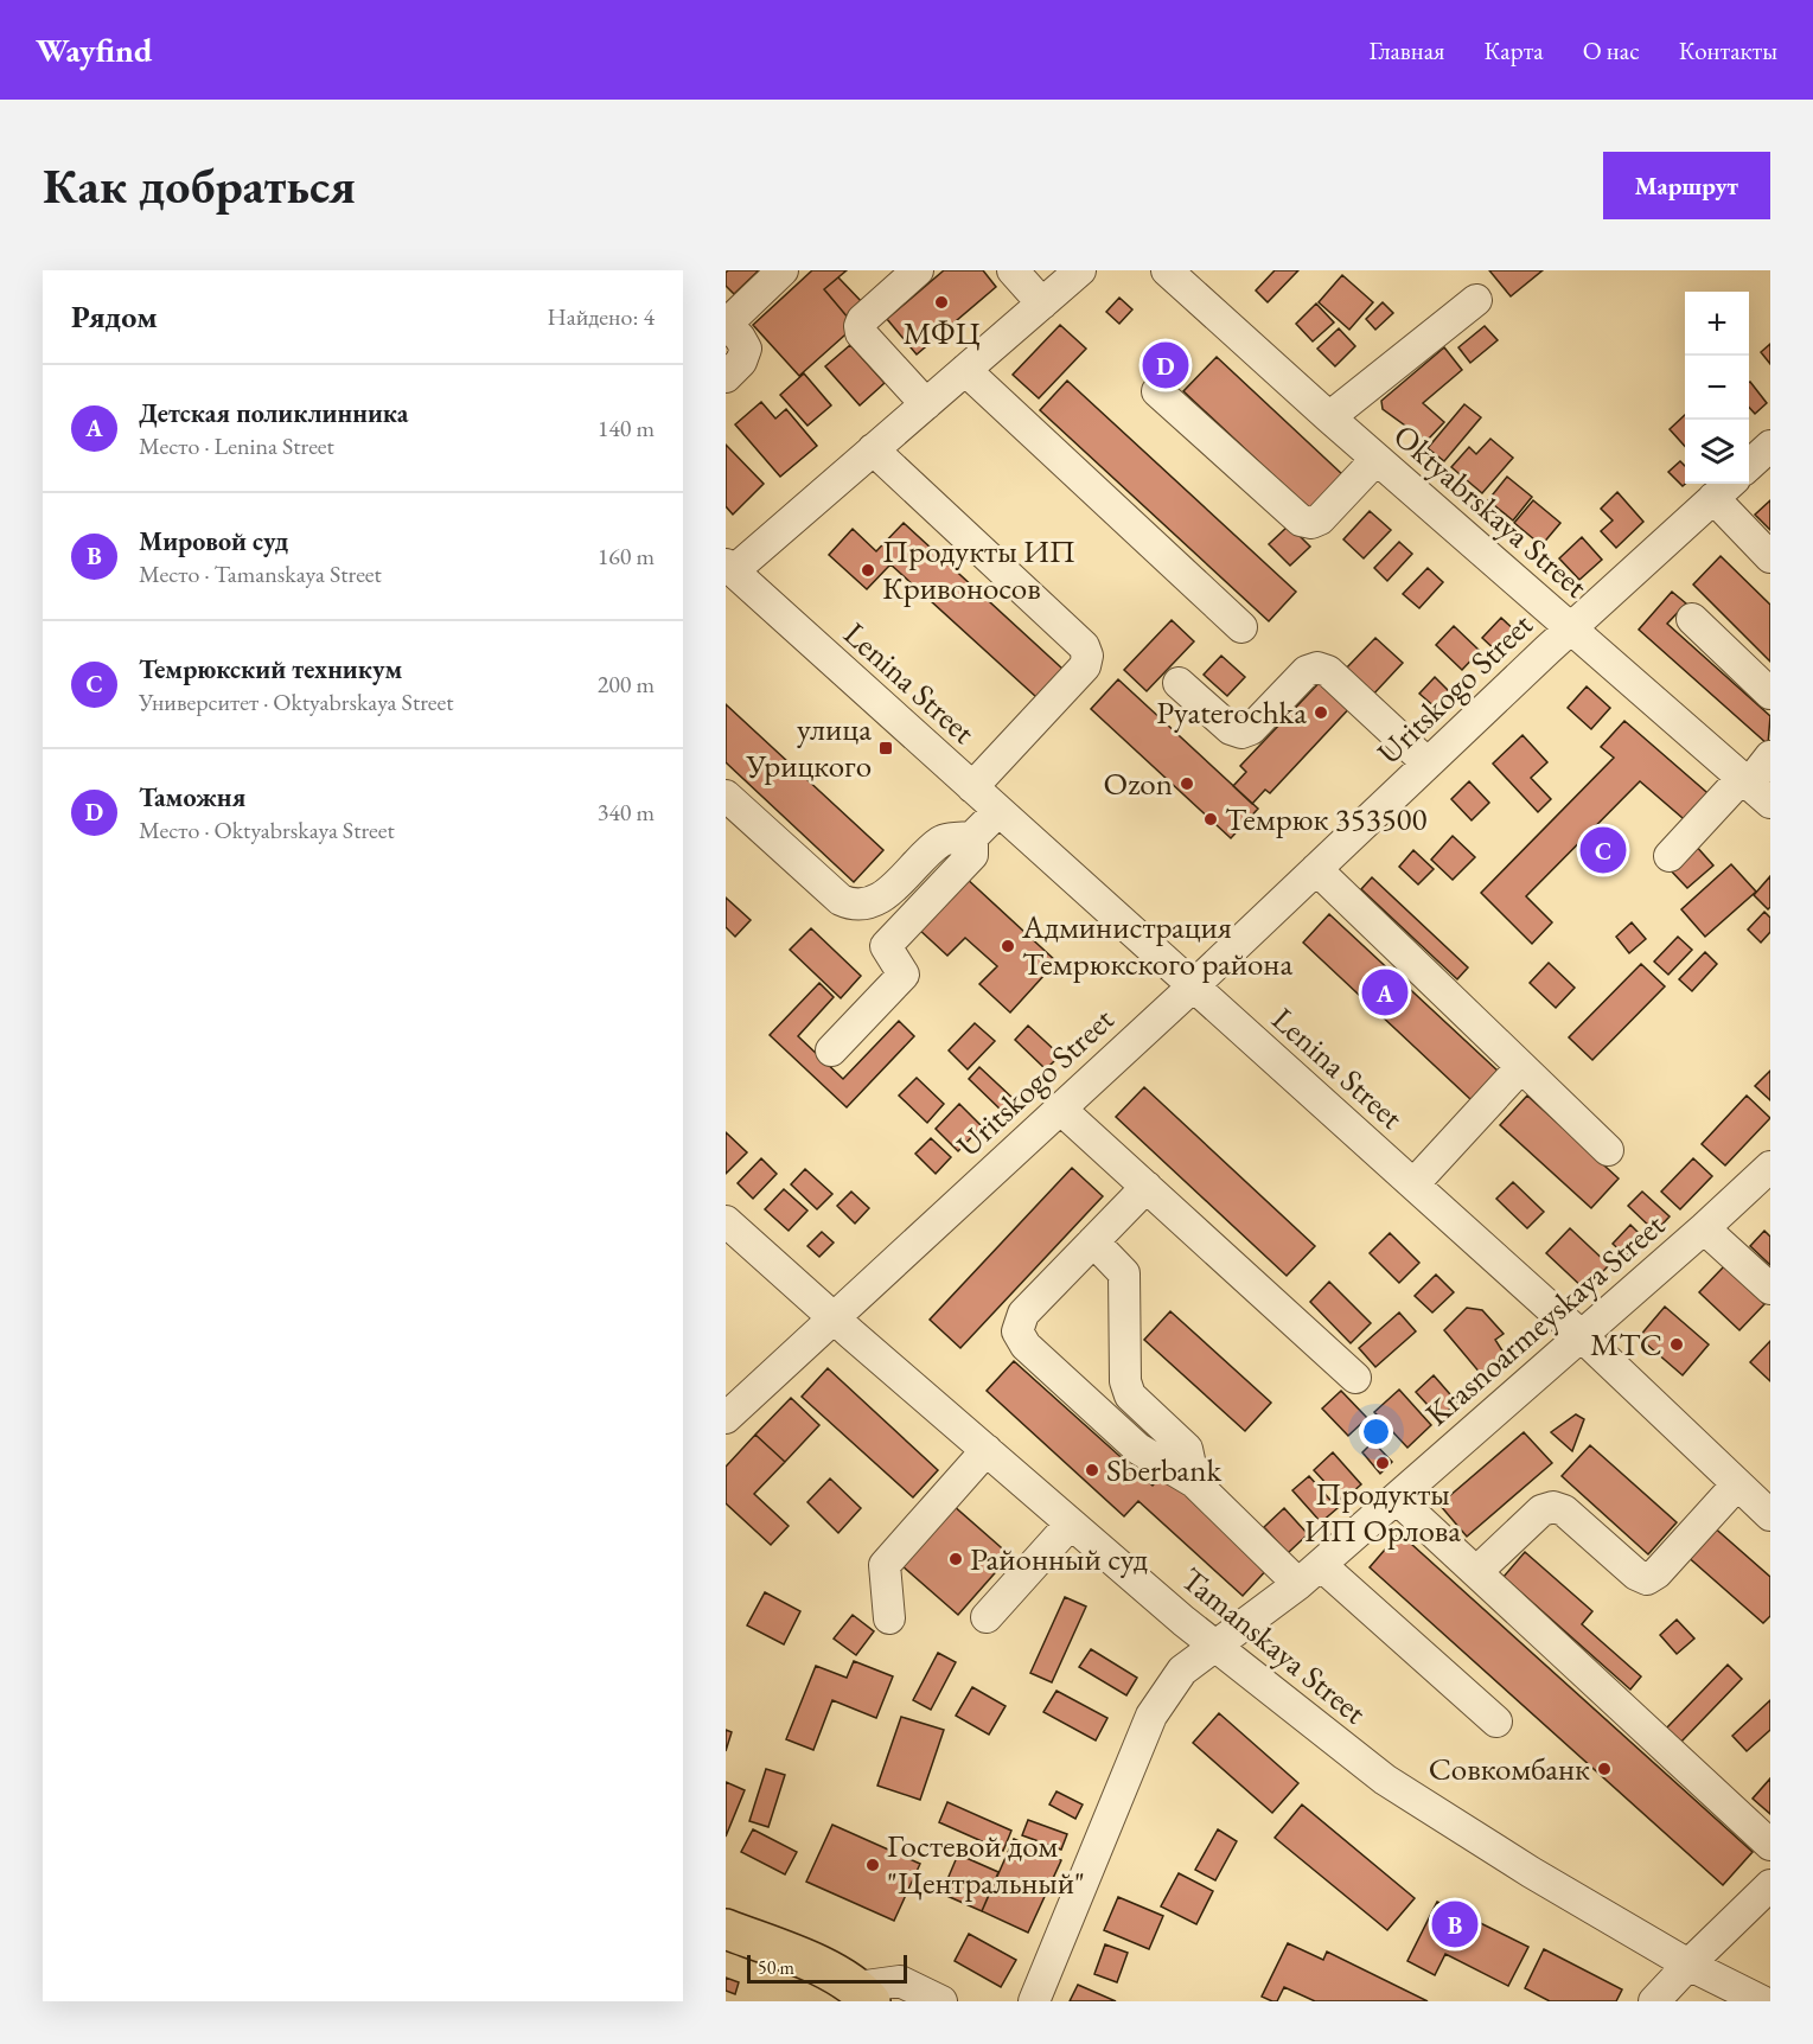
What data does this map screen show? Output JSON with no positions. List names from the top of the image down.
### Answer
{
  "streets": {
    "street": [
      "Oktyabrskaya Street",
      "Lenina Street",
      "Uritskogo Street",
      "Krasnoarmeyskaya Street",
      "Tamanskaya Street"
    ]
  },
  "crossings": [
    ["Oktyabrskaya Street", "Uritskogo Street"],
    ["Lenina Street", "Uritskogo Street"],
    ["Lenina Street", "Krasnoarmeyskaya Street"],
    ["Uritskogo Street", "Tamanskaya Street"],
    ["Krasnoarmeyskaya Street", "Tamanskaya Street"]
  ],
  "places": {
    "other": [
      "МФЦ",
      "Продукты ИП Кривоносов",
      "Pyaterochka",
      "Ozon",
      "Темрюк 353500",
      "Администрация Темрюкского района",
      "МТС",
      "Продукты ИП Орлова",
      "Sberbank",
      "Районный суд",
      "Совкомбанк",
      "Гостевой дом \"Центральный\""
    ],
    "transit": ["улица Урицкого"]
  },
  "scale_bar": "50 m",
  "page": {
    "header": "Wayfind",
    "nav": [
      "Главная",
      "Карта",
      "О нас",
      "Контакты"
    ],
    "buttons": "Маршрут",
    "title": "Как добраться",
    "heading": ["Рядом", "Найдено: 4"],
    "map_buttons": ["+", "−"],
    "pins": [
      "D",
      "C",
      "A",
      "B"
    ],
    "list": [
      {
        "mark": "A",
        "name": "Детская поликлинника",
        "note": "Место · Lenina Street",
        "value": "140 m"
      },
      {
        "mark": "B",
        "name": "Мировой суд",
        "note": "Место · Tamanskaya Street",
        "value": "160 m"
      },
      {
        "mark": "C",
        "name": "Темрюкский техникум",
        "note": "Университет · Oktyabrskaya Street",
        "value": "200 m"
      },
      {
        "mark": "D",
        "name": "Таможня",
        "note": "Место · Oktyabrskaya Street",
        "value": "340 m"
      }
    ],
    "scale": "50 m"
  }
}
